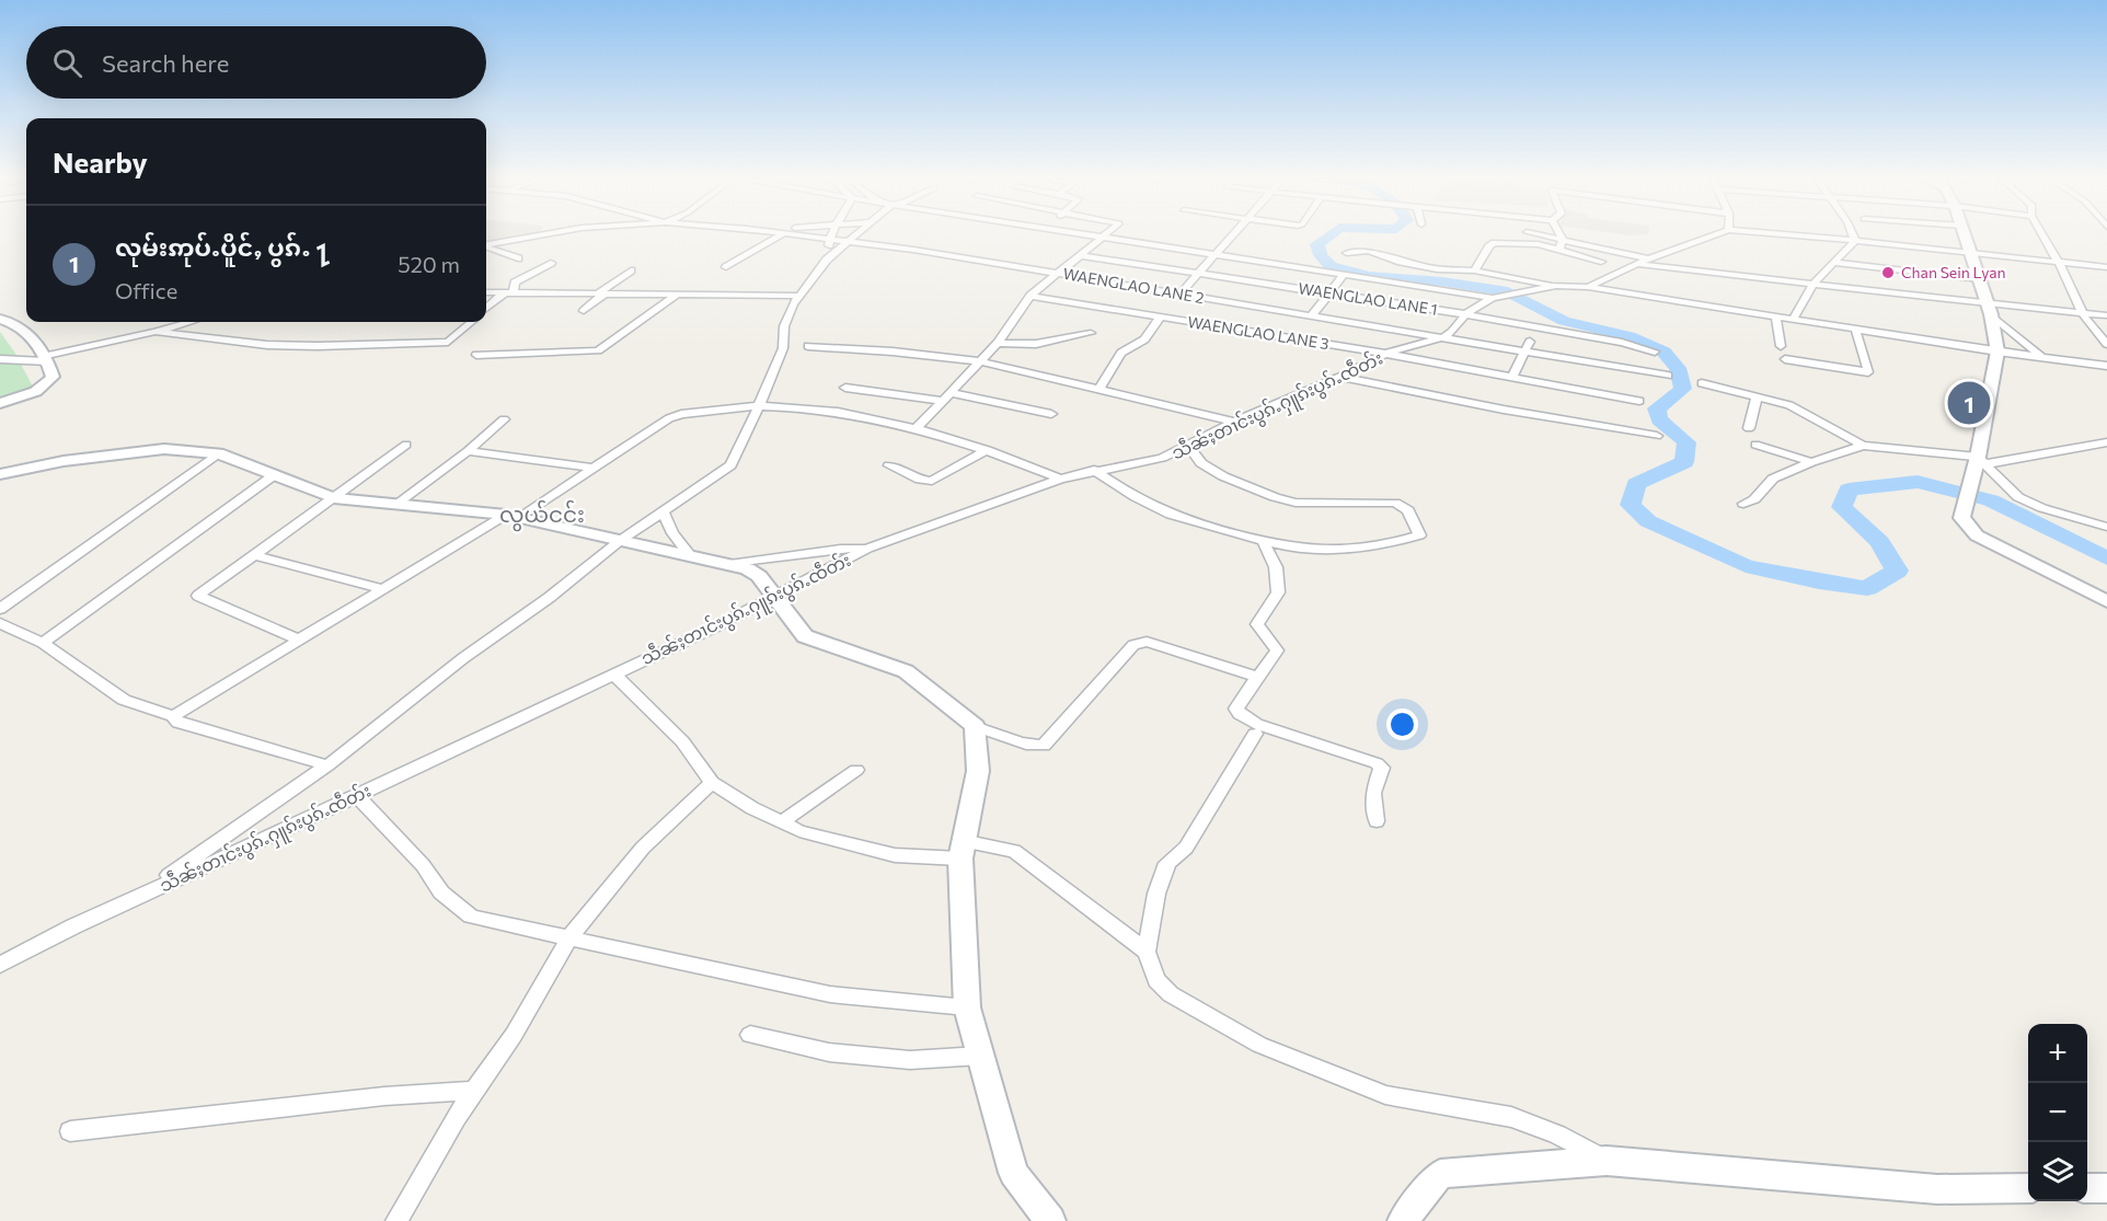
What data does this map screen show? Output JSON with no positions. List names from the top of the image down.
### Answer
{
  "streets": {
    "street": [
      "WAENGLAO LANE 2",
      "WAENGLAO LANE 1",
      "WAENGLAO LANE 3",
      "သဵၼ်ႈတၢင်းပွၵ်ႉႁူၵ်းပွၵ်ႉၸဵတ်း"
    ]
  },
  "crossings": [
    ["WAENGLAO LANE 2", "သဵၼ်ႈတၢင်းပွၵ်ႉႁူၵ်းပွၵ်ႉၸဵတ်း"],
    ["WAENGLAO LANE 3", "သဵၼ်ႈတၢင်းပွၵ်ႉႁူၵ်းပွၵ်ႉၸဵတ်း"]
  ],
  "districts": ["လွယ်ငင်း"],
  "places": ["Chan Sein Lyan"],
  "page": {
    "search": "Search here",
    "heading": "Nearby",
    "list": [
      {
        "mark": "1",
        "name": "လုမ်းဢုပ်ႉပိူင်ႇ ပွၵ်ႉ ႑",
        "note": "Office",
        "value": "520 m"
      }
    ],
    "pins": "1",
    "map_buttons": ["+", "−"]
  }
}
